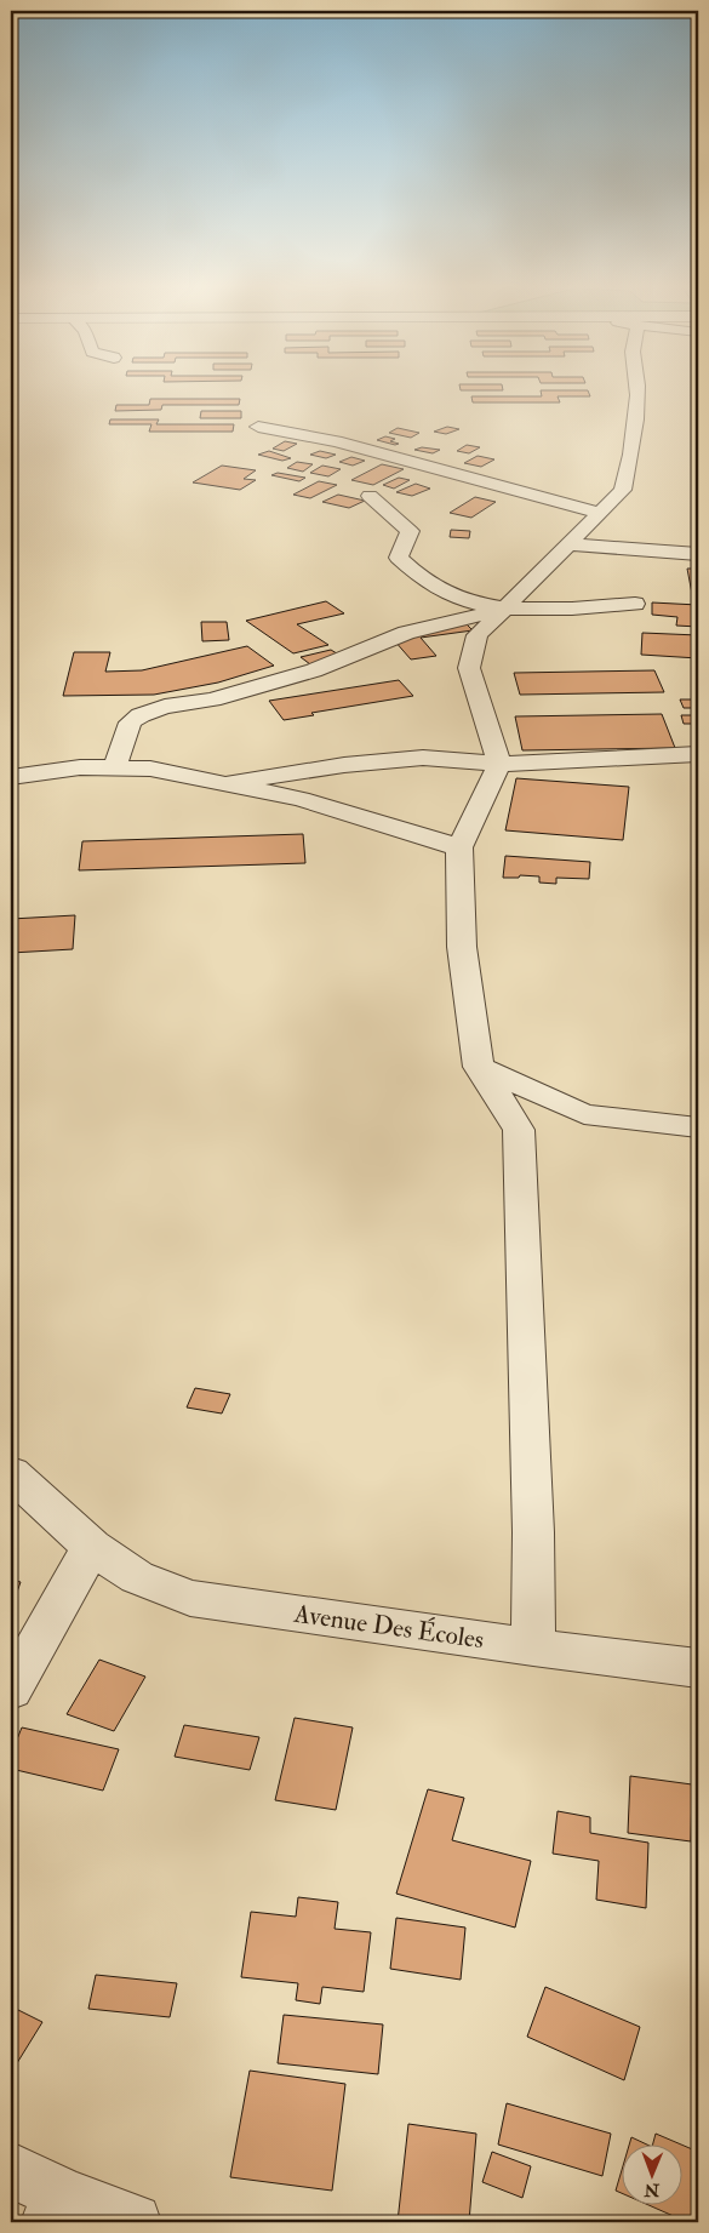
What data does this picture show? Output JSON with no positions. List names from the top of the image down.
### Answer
{
  "streets": {
    "street": ["Avenue Des Écoles"]
  },
  "north": "bottom"
}
